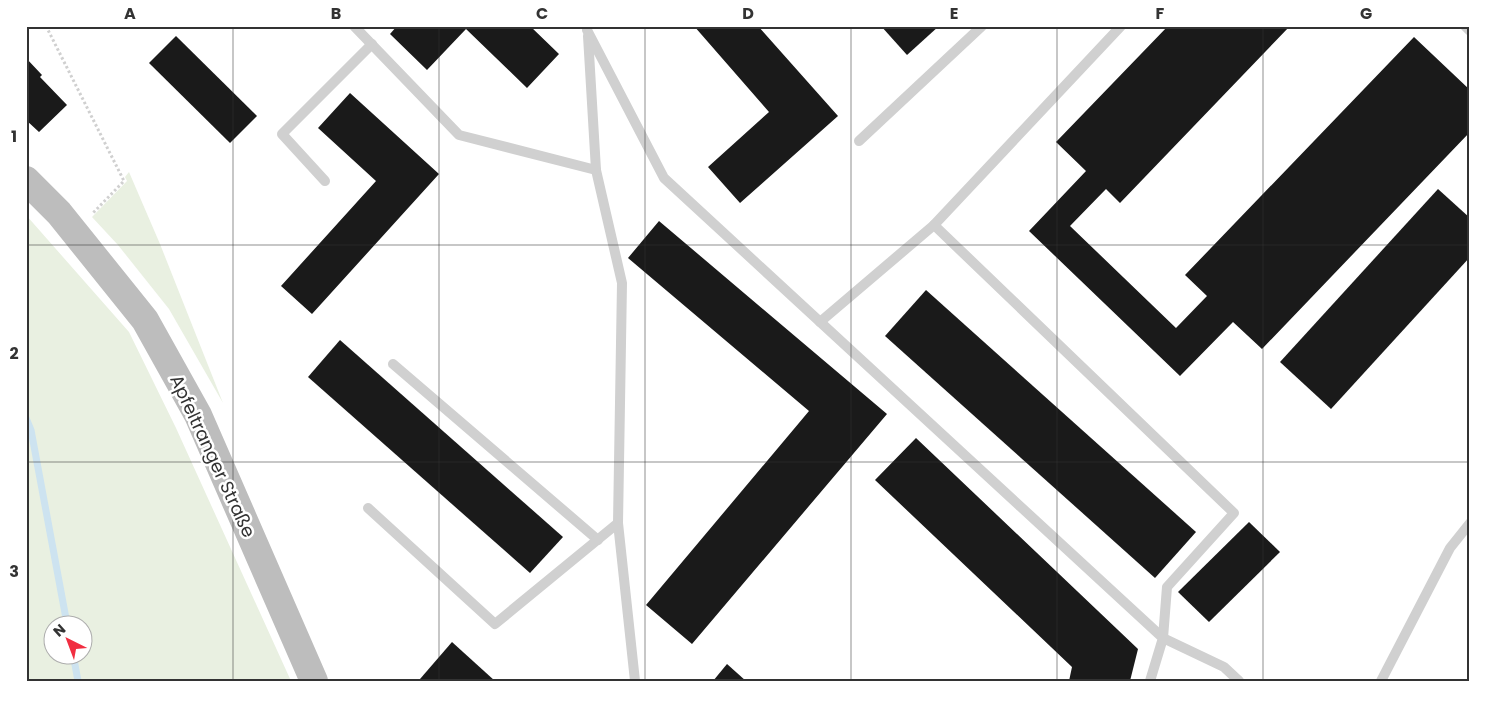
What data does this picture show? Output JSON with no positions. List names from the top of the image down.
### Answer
{
  "streets": {
    "street": ["Apfeltranger Straße"]
  },
  "north": "top left",
  "grid": {
    "columns": [
      "A",
      "B",
      "C",
      "D",
      "E",
      "F",
      "G"
    ],
    "rows": ["1", "2", "3"]
  }
}
